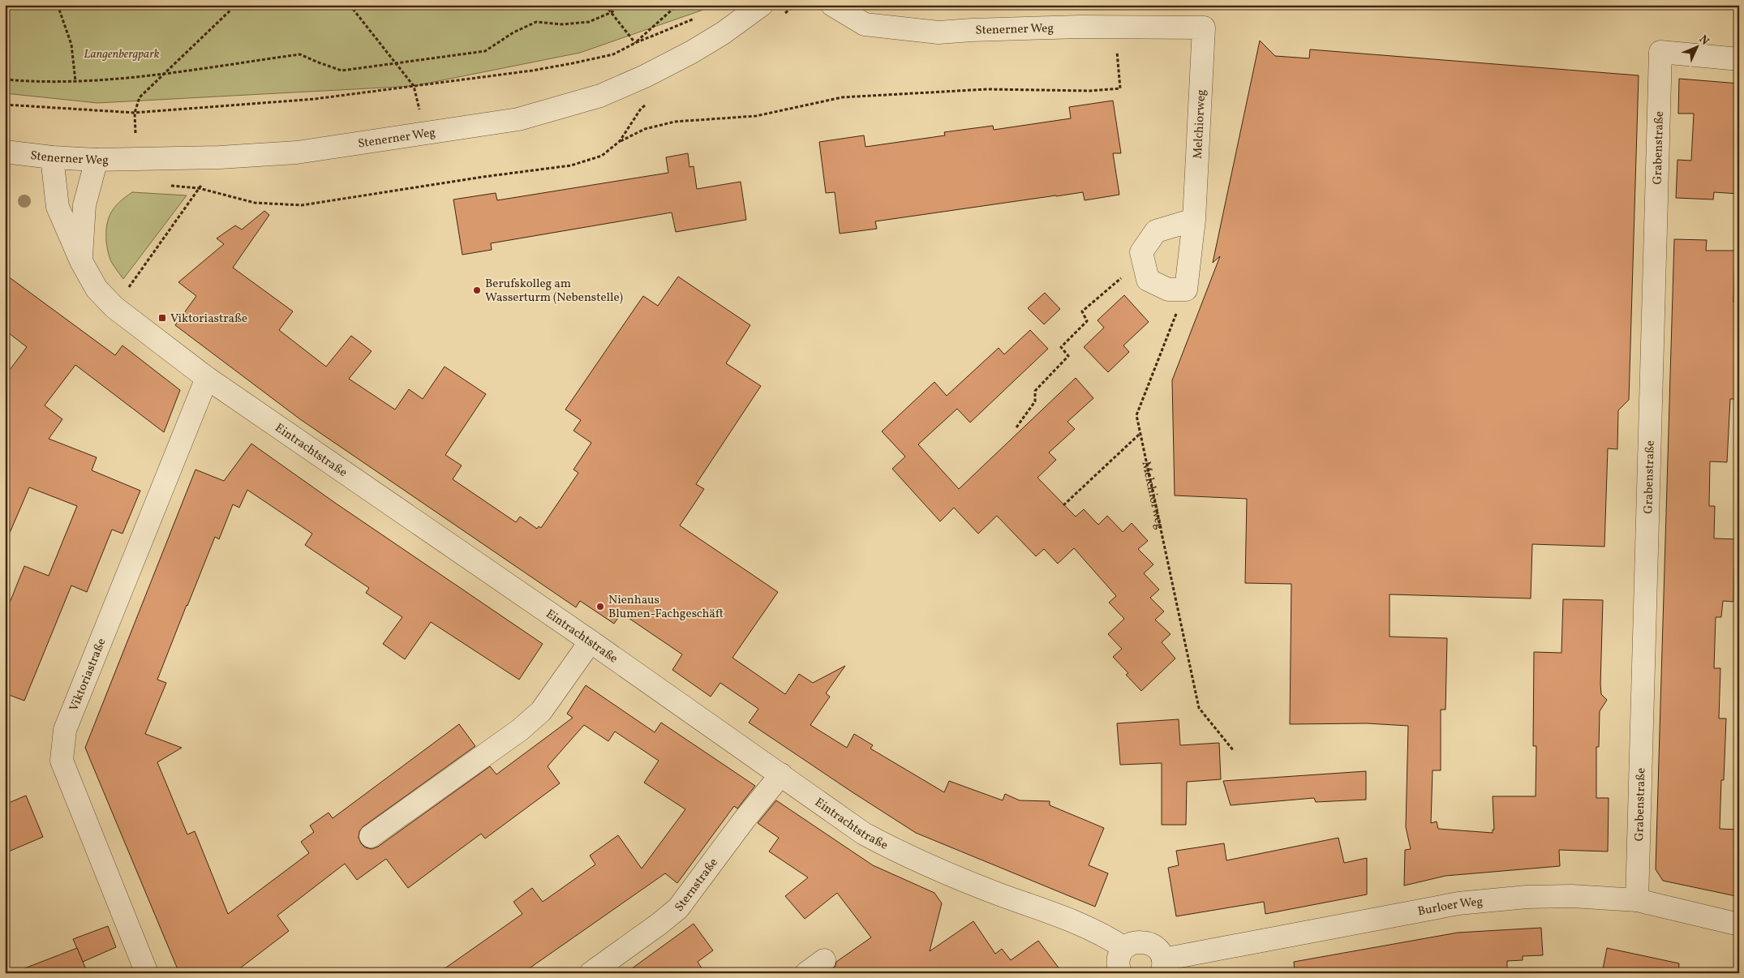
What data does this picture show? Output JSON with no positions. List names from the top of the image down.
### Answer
{
  "streets": {
    "street": [
      "Stenerner Weg",
      "Melchiorweg",
      "Grabenstraße",
      "Eintrachtstraße",
      "Viktoriastraße",
      "Sternstraße",
      "Burloer Weg"
    ]
  },
  "crossings": [
    ["Stenerner Weg", "Melchiorweg"],
    ["Stenerner Weg", "Eintrachtstraße"],
    ["Grabenstraße", "Burloer Weg"],
    ["Eintrachtstraße", "Viktoriastraße"],
    ["Eintrachtstraße", "Sternstraße"]
  ],
  "parks": ["Langenbergpark"],
  "places": {
    "other": ["Berufskolleg am Wasserturm (Nebenstelle)", "Nienhaus Blumen-Fachgeschäft"],
    "transit": ["Viktoriastraße"]
  },
  "north": "top right"
}
